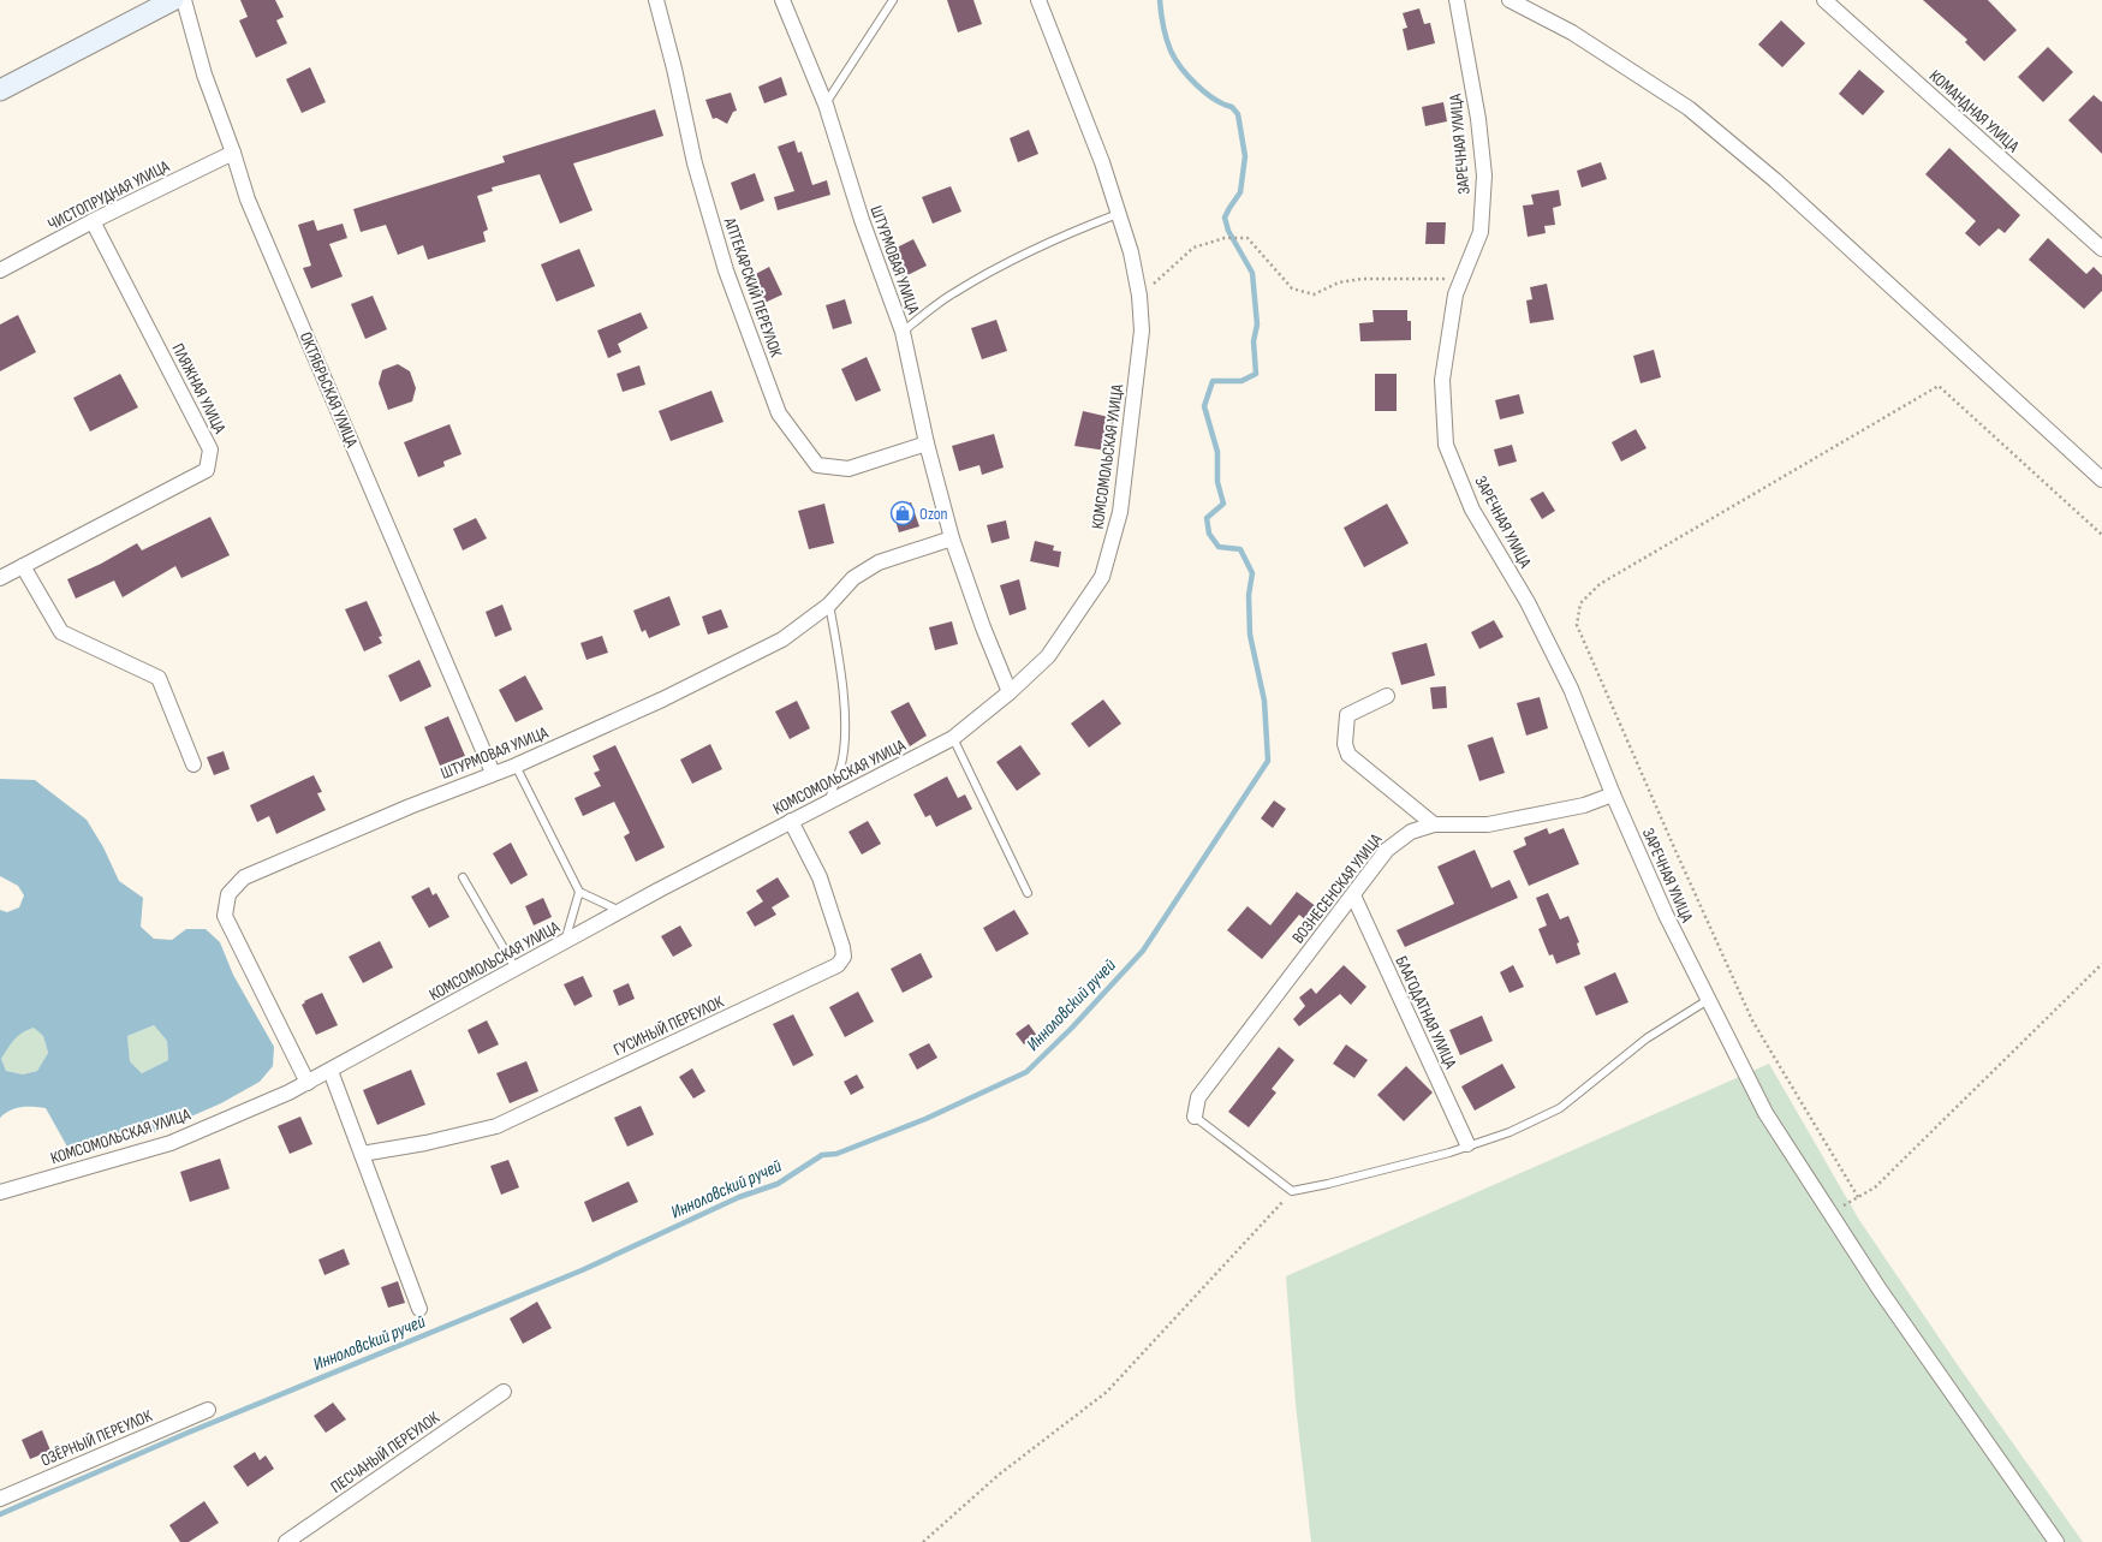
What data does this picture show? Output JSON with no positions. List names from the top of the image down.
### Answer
{
  "streets": {
    "street": [
      "КОМАНДНАЯ УЛИЦА",
      "ЗАРЕЧНАЯ УЛИЦА",
      "ЧИСТОПРУДНАЯ УЛИЦА",
      "ШТУРМОВАЯ УЛИЦА",
      "АПТЕКАРСКИЙ ПЕРЕУЛОК",
      "ПЛЯЖНАЯ УЛИЦА",
      "ОКТЯБРЬСКАЯ УЛИЦА",
      "КОМСОМОЛЬСКАЯ УЛИЦА",
      "ВОЗНЕСЕНСКАЯ УЛИЦА",
      "БЛАГОДАТНАЯ УЛИЦА",
      "ГУСИНЫЙ ПЕРЕУЛОК",
      "ОЗЁРНЫЙ ПЕРЕУЛОК",
      "ПЕСЧАНЫЙ ПЕРЕУЛОК"
    ]
  },
  "crossings": [
    ["ЗАРЕЧНАЯ УЛИЦА", "ВОЗНЕСЕНСКАЯ УЛИЦА"],
    ["ЧИСТОПРУДНАЯ УЛИЦА", "ПЛЯЖНАЯ УЛИЦА"],
    ["ЧИСТОПРУДНАЯ УЛИЦА", "ОКТЯБРЬСКАЯ УЛИЦА"],
    ["ШТУРМОВАЯ УЛИЦА", "АПТЕКАРСКИЙ ПЕРЕУЛОК"],
    ["ШТУРМОВАЯ УЛИЦА", "ОКТЯБРЬСКАЯ УЛИЦА"],
    ["ШТУРМОВАЯ УЛИЦА", "КОМСОМОЛЬСКАЯ УЛИЦА"],
    ["КОМСОМОЛЬСКАЯ УЛИЦА", "ГУСИНЫЙ ПЕРЕУЛОК"],
    ["ВОЗНЕСЕНСКАЯ УЛИЦА", "БЛАГОДАТНАЯ УЛИЦА"]
  ],
  "water": ["Инноловский ручей"],
  "places": {
    "shop": ["Ozon"]
  }
}
